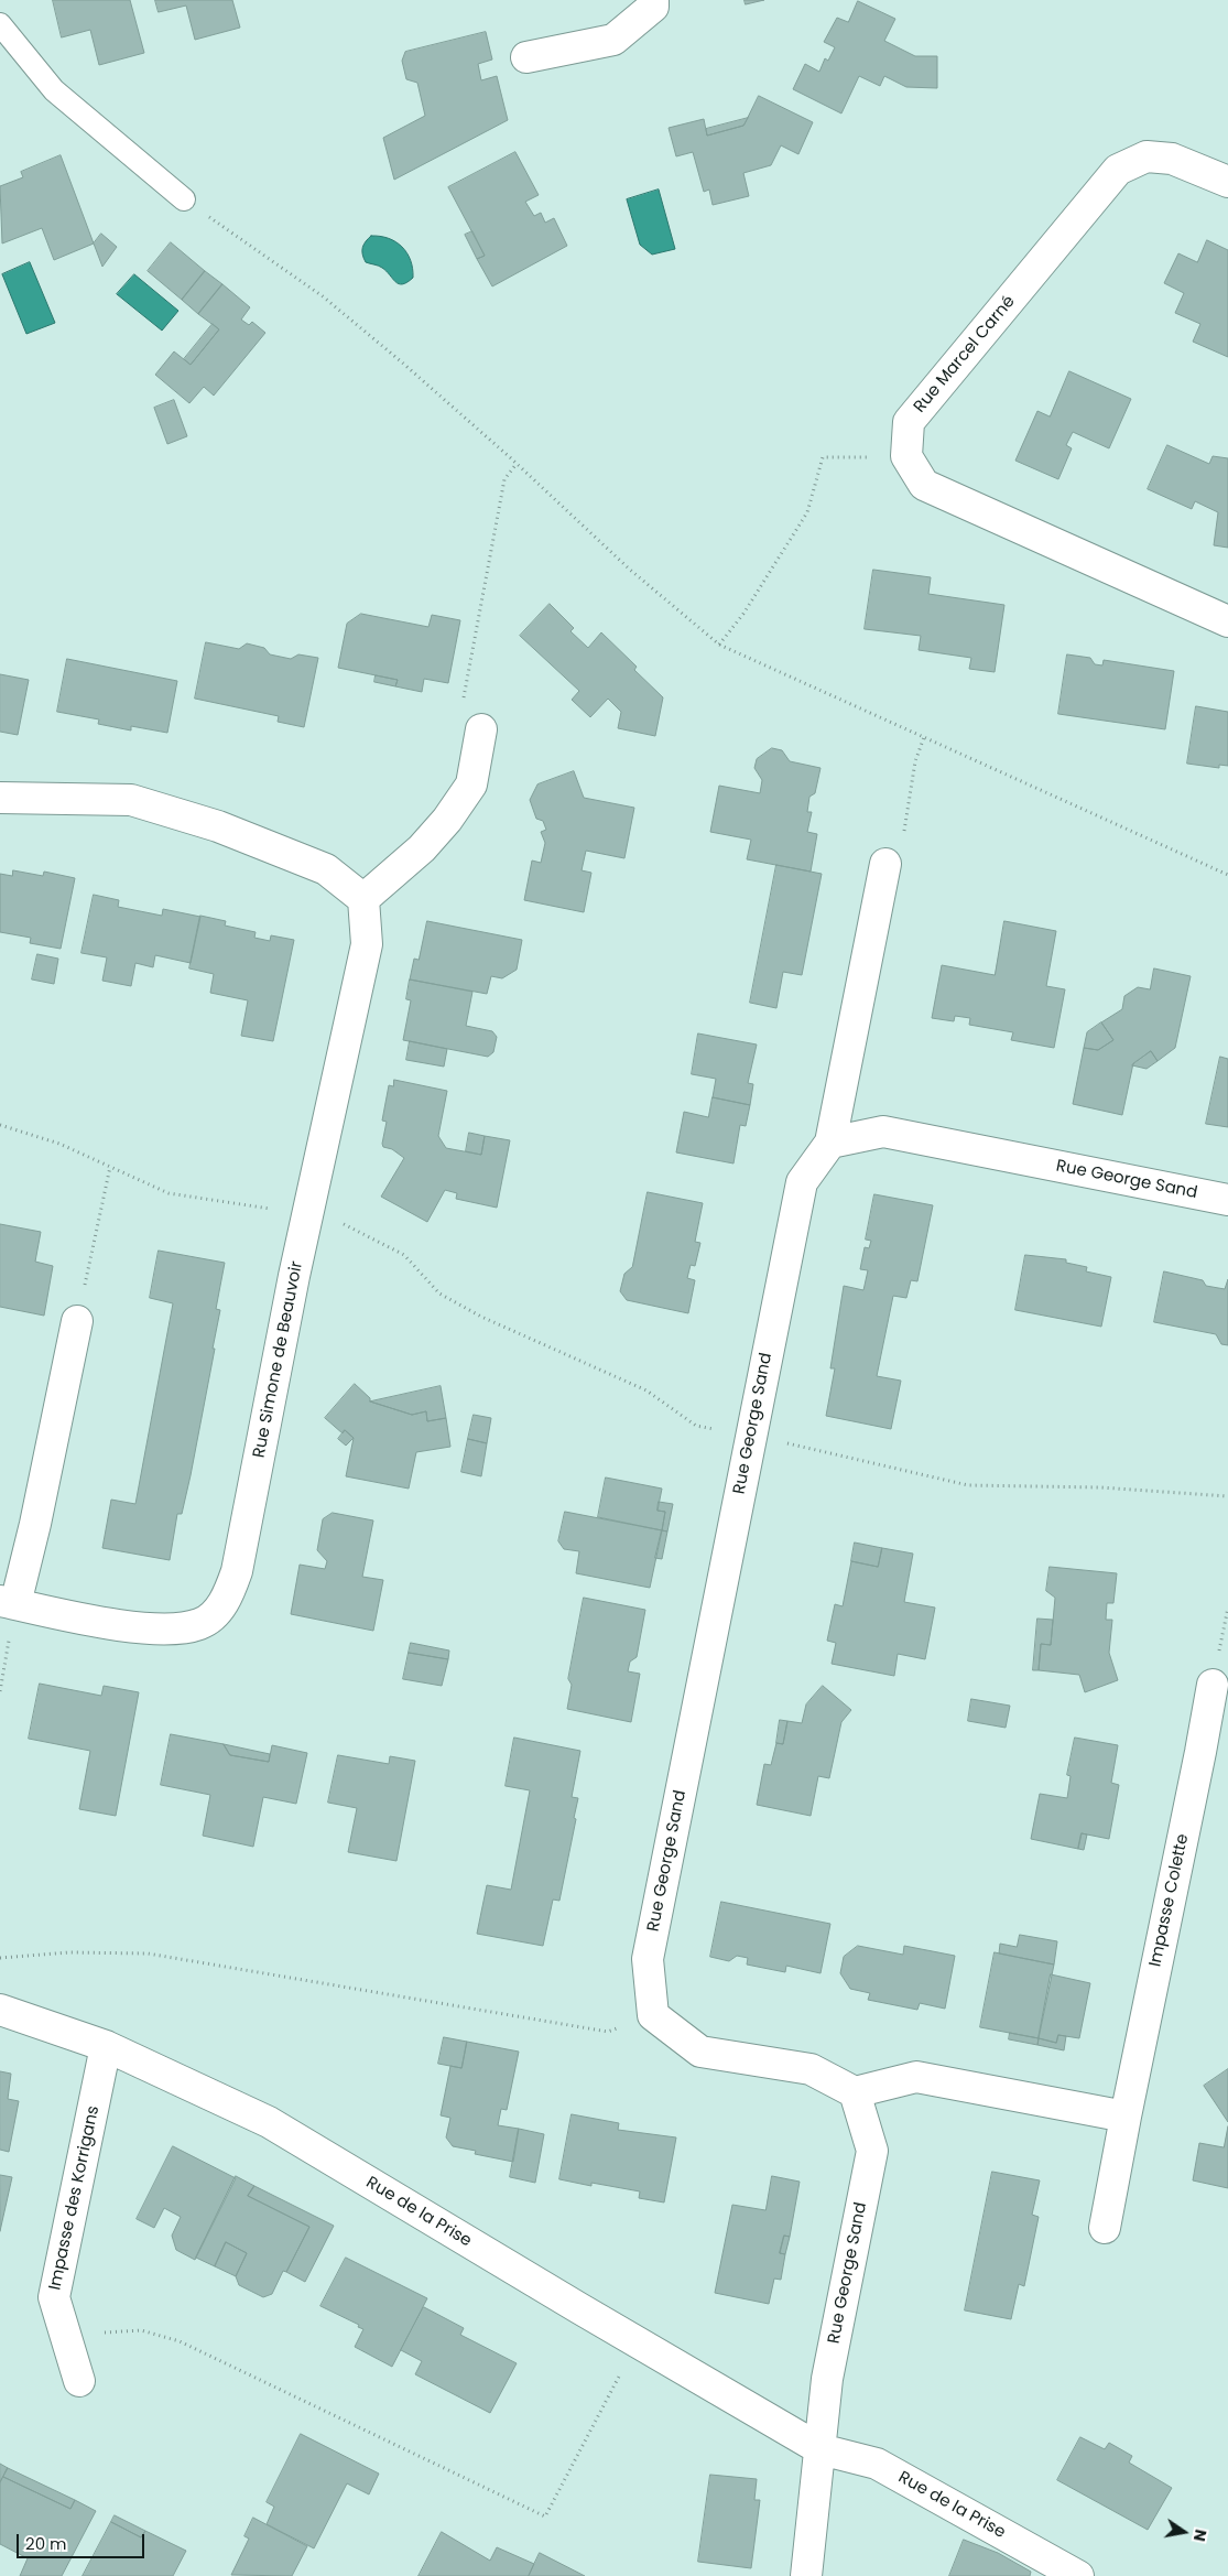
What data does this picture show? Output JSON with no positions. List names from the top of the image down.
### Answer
{
  "streets": {
    "street": [
      "Rue Marcel Carné",
      "Rue George Sand",
      "Rue Simone de Beauvoir",
      "Impasse Colette",
      "Impasse des Korrigans",
      "Rue de la Prise"
    ]
  },
  "crossings": [
    ["Rue George Sand", "Rue de la Prise"],
    ["Impasse des Korrigans", "Rue de la Prise"]
  ],
  "scale_bar": "20 m",
  "north": "right"
}
